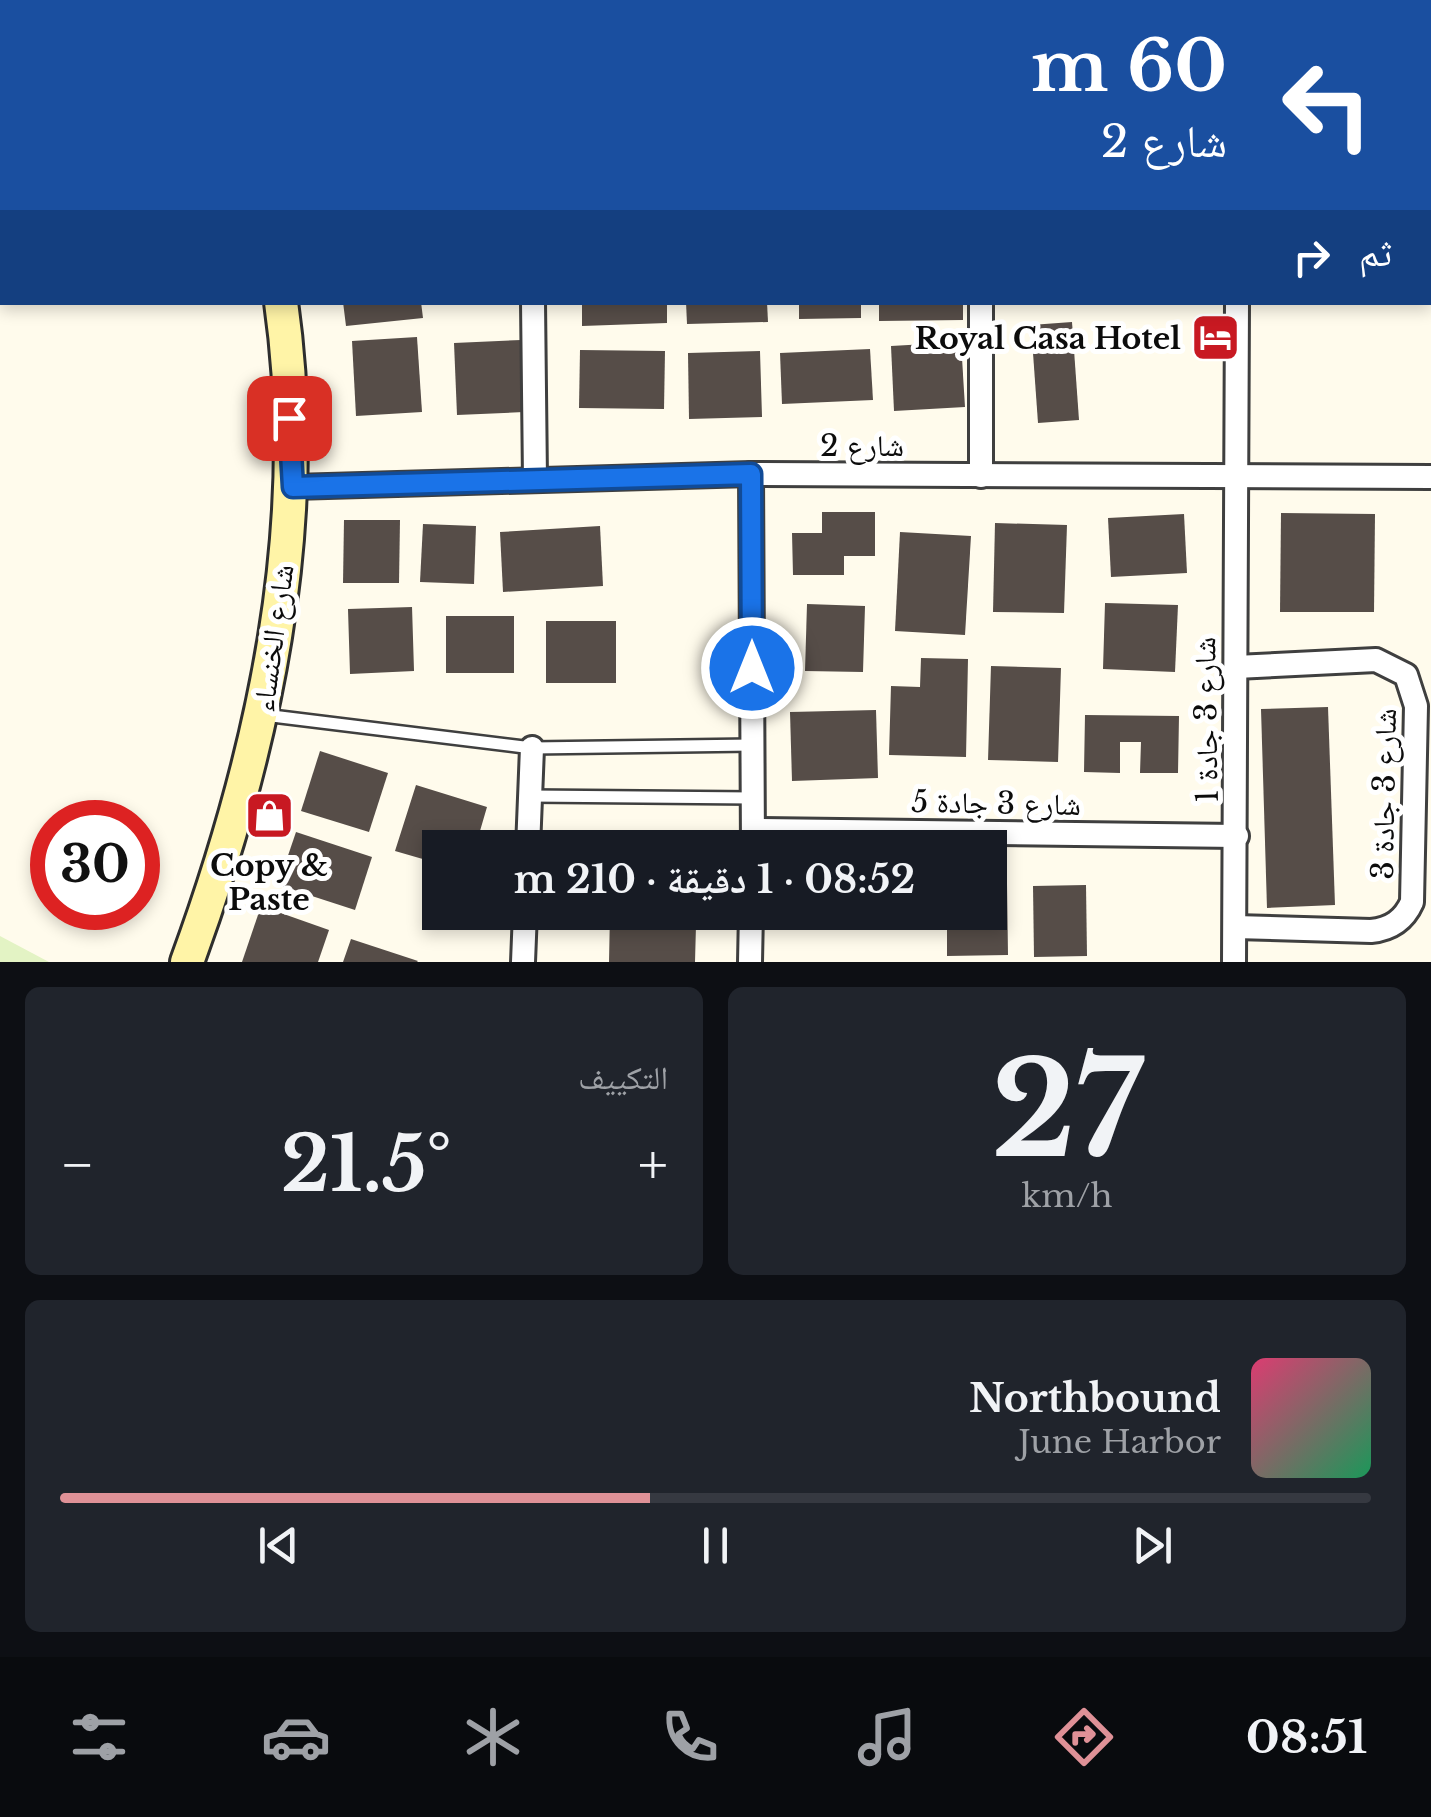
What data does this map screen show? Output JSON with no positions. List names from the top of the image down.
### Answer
{
  "streets": {
    "street": [
      "شارع 2",
      "شارع الخنساء",
      "شارع 3 جادة 1",
      "شارع 3 جادة 3",
      "شارع 3 جادة 5"
    ]
  },
  "crossings": [
    ["شارع 2", "شارع الخنساء"],
    ["شارع 2", "شارع 3 جادة 1"],
    ["شارع 3 جادة 1", "شارع 3 جادة 3"],
    ["شارع 3 جادة 1", "شارع 3 جادة 5"]
  ],
  "places": {
    "hotel": ["Royal Casa Hotel"],
    "shop": ["Copy & Paste"]
  },
  "page": {
    "turn": ["60 m", "شارع 2"],
    "then": "ثم",
    "limit": "30",
    "trip": "08:52 · 1 دقيقة · 210 m",
    "tile": [
      ["27", "km/h"],
      "التكييف"
    ],
    "heat": ["−", "21.5°", "+"],
    "song": ["Northbound", "June Harbor"],
    "tabs": "08:51"
  }
}
